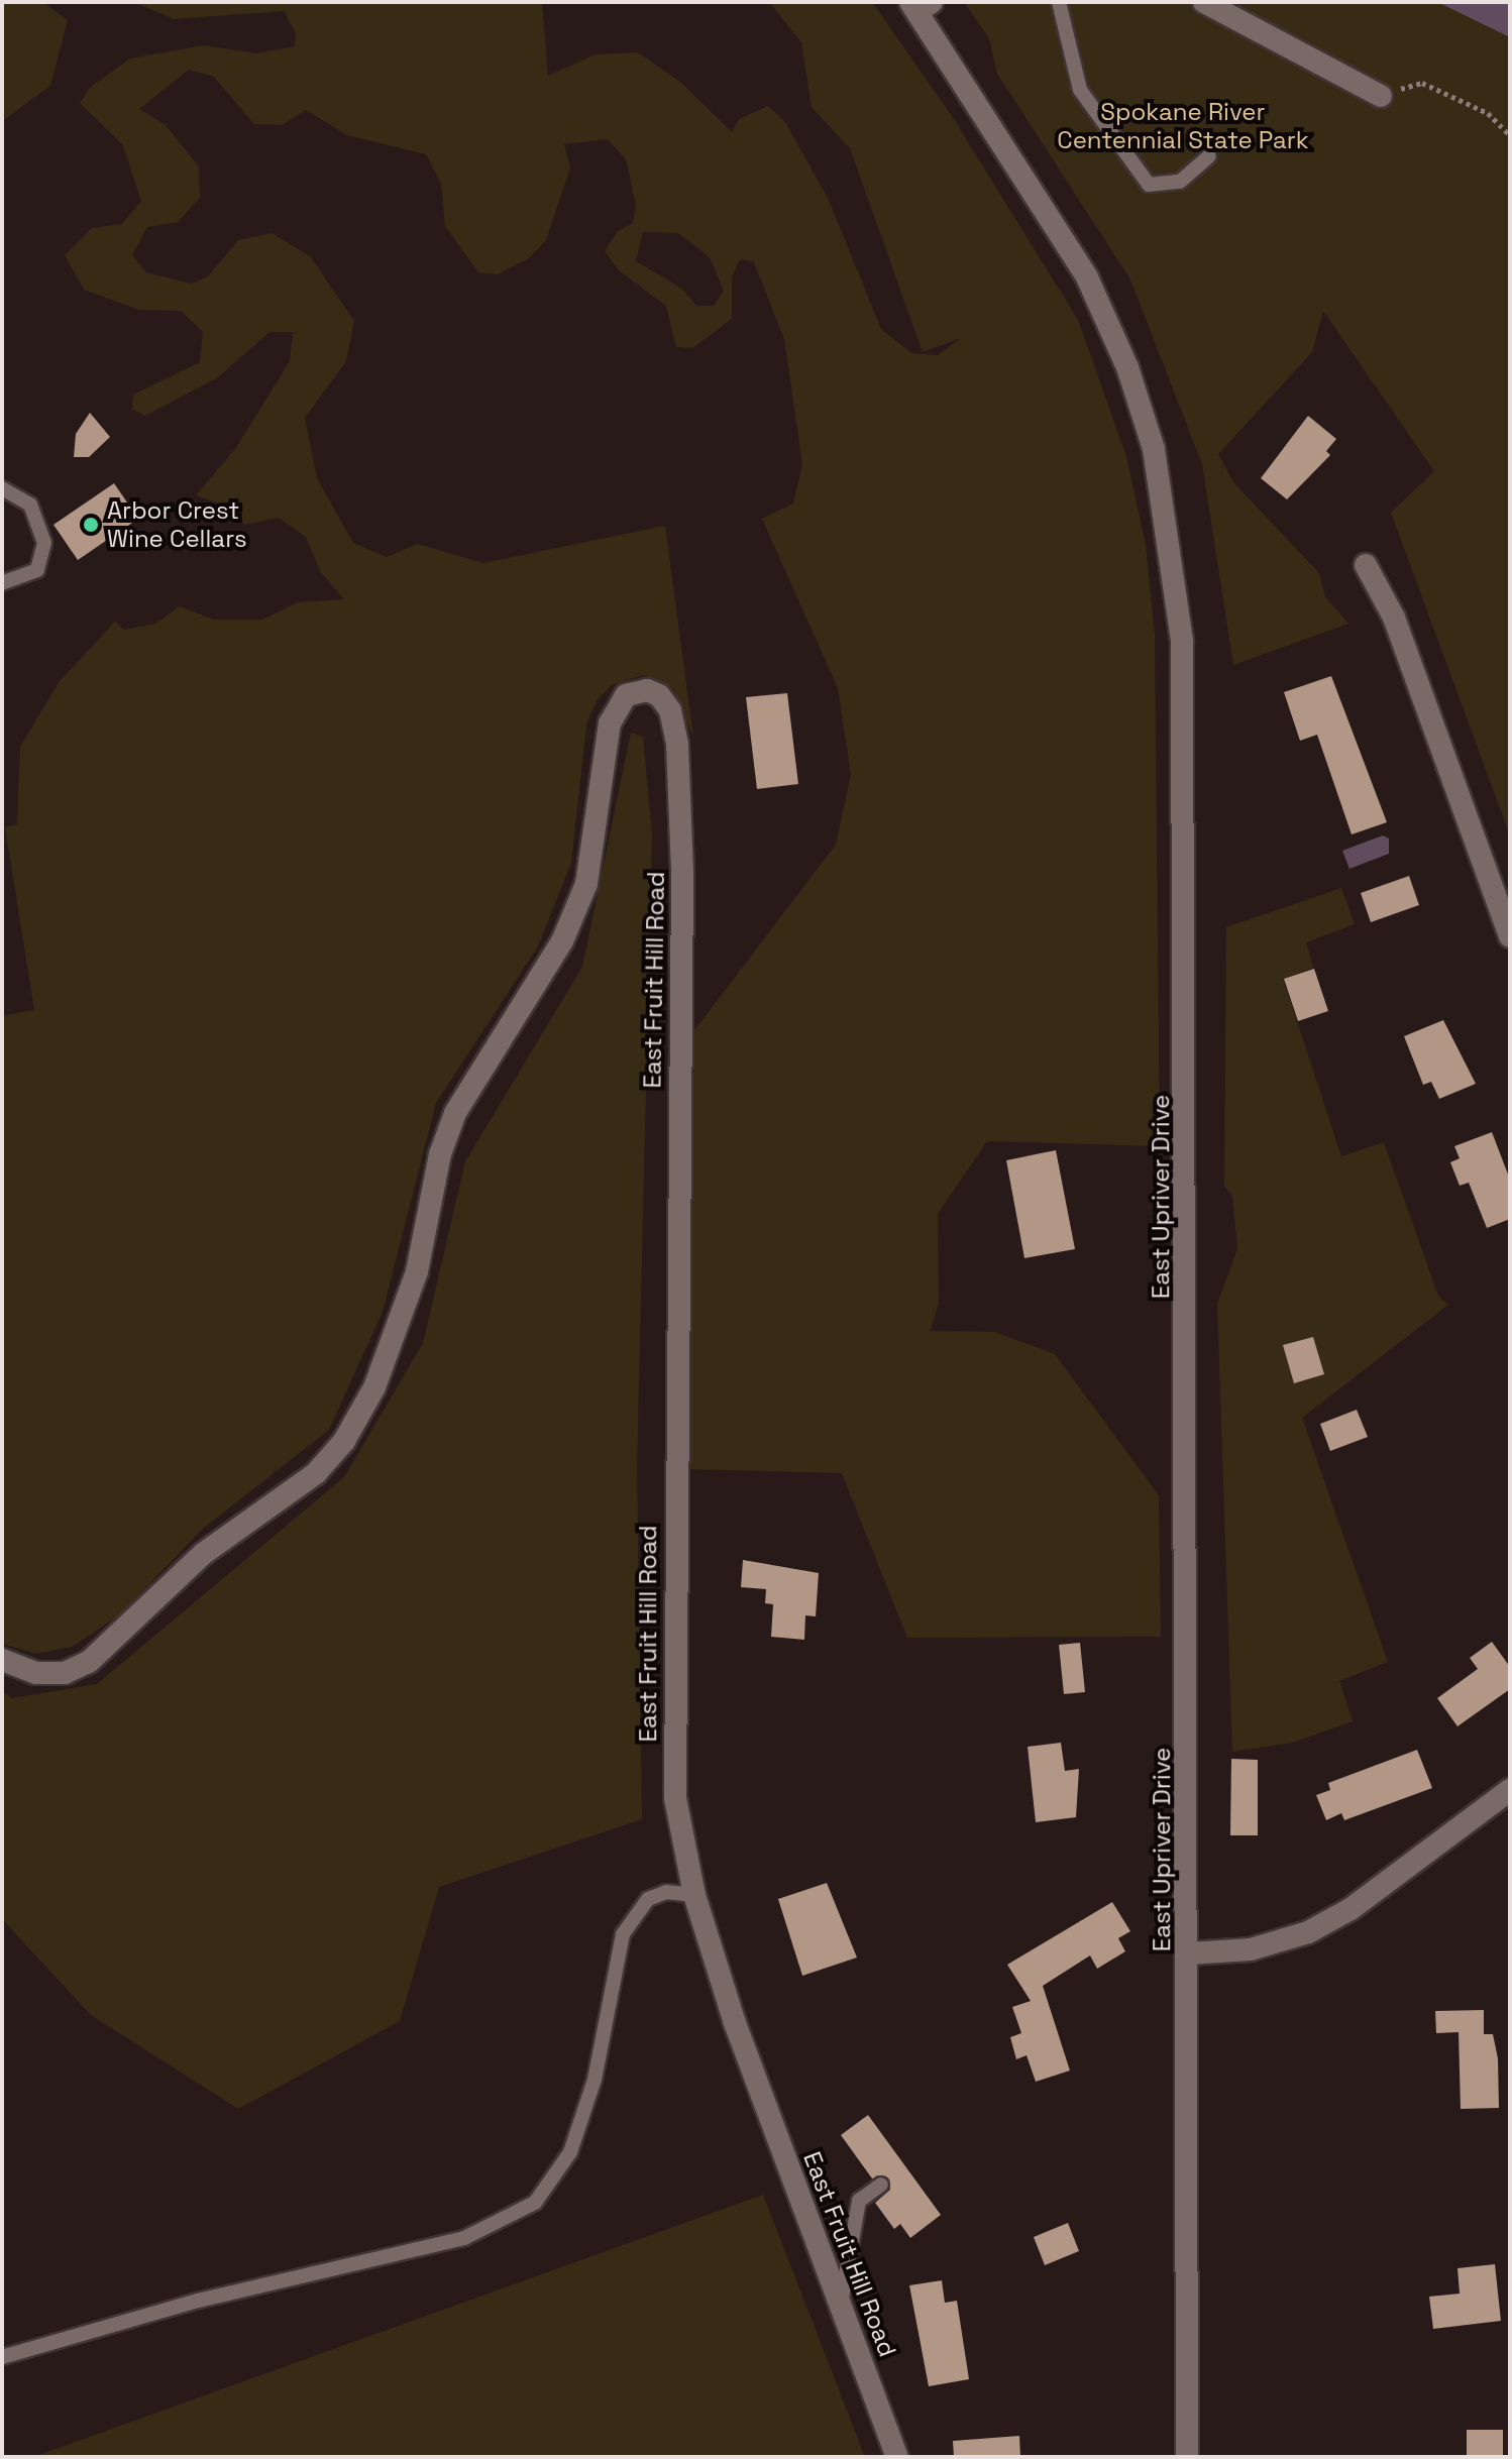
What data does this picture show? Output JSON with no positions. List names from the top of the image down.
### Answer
{
  "streets": {
    "street": ["East Fruit Hill Road", "East Upriver Drive"]
  },
  "parks": ["Spokane River Centennial State Park"],
  "places": ["Arbor Crest Wine Cellars"]
}
